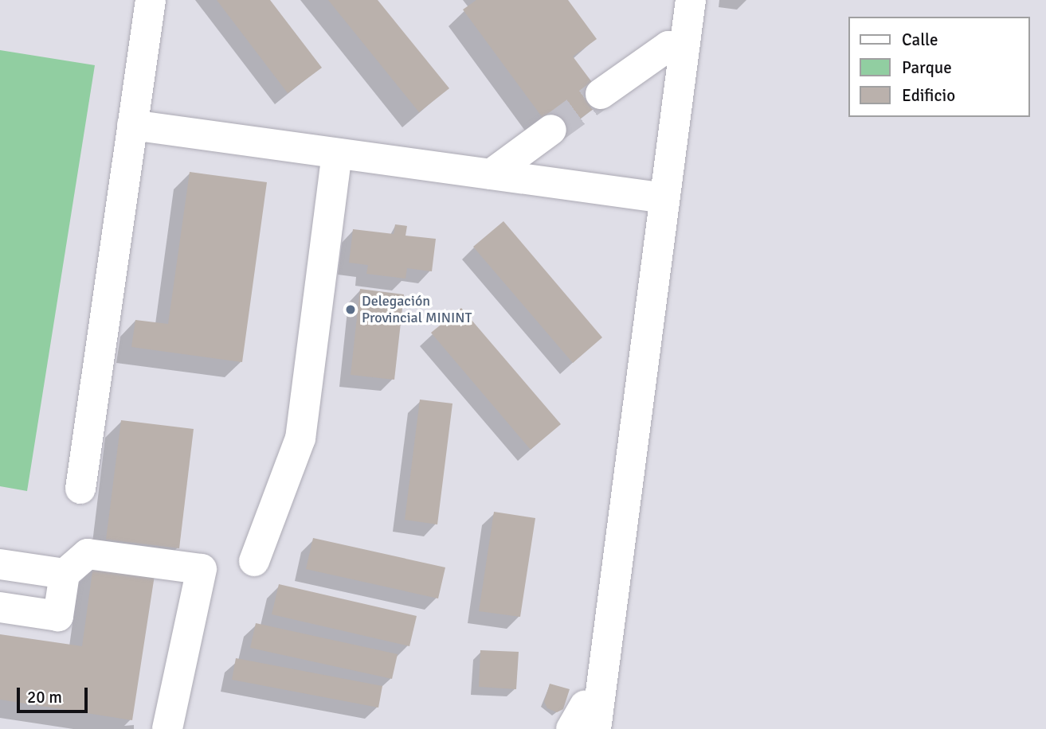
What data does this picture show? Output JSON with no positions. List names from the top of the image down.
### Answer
{
  "places": ["Delegación Provincial MININT"],
  "legend": ["Calle", "Parque", "Edificio"],
  "scale_bar": "20 m"
}
